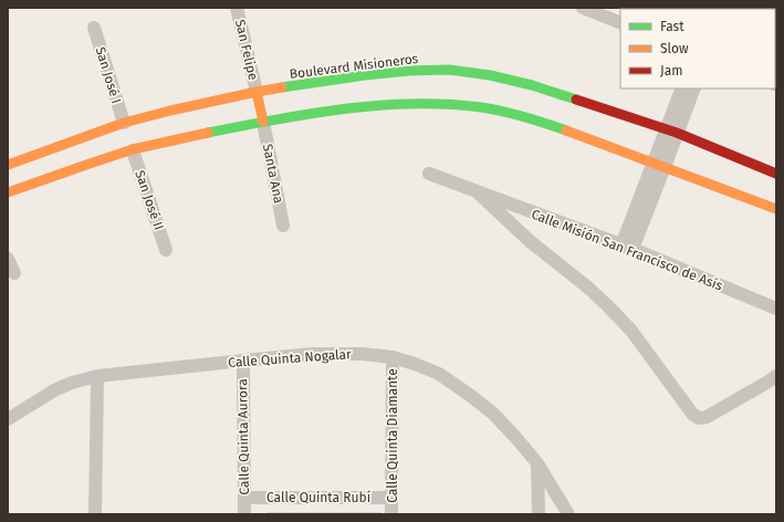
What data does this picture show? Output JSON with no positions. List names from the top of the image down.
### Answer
{
  "streets": {
    "street": [
      "San Felipe",
      "Boulevard Misioneros",
      "San José I",
      "Santa Ana",
      "San José II",
      "Calle Misión San Francisco de Asís",
      "Calle Quinta Nogalar",
      "Calle Quinta Diamante",
      "Calle Quinta Aurora",
      "Calle Quinta Rubí"
    ]
  },
  "crossings": [
    ["San Felipe", "Boulevard Misioneros"],
    ["Boulevard Misioneros", "San José I"],
    ["Calle Quinta Nogalar", "Calle Quinta Diamante"],
    ["Calle Quinta Nogalar", "Calle Quinta Aurora"],
    ["Calle Quinta Diamante", "Calle Quinta Rubí"],
    ["Calle Quinta Aurora", "Calle Quinta Rubí"]
  ],
  "legend": ["Fast", "Slow", "Jam"]
}
